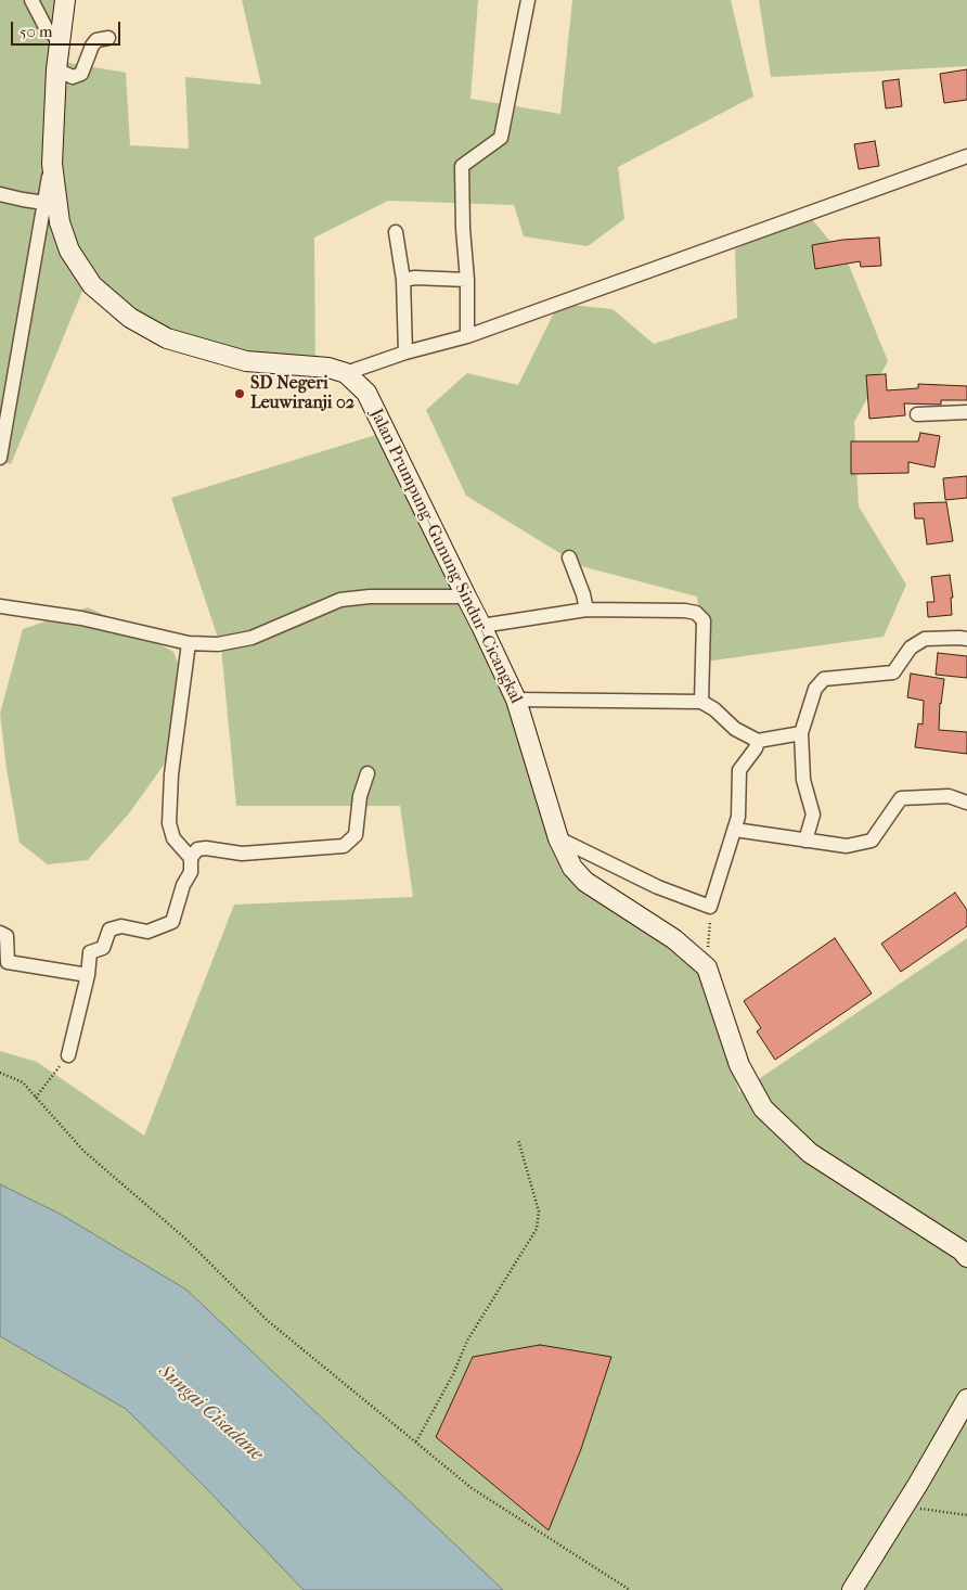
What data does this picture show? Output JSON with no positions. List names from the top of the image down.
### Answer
{
  "streets": {
    "main road": ["Jalan Prumpung–Gunung Sindur–Cicangkal"]
  },
  "water": ["Sungai Cisadane"],
  "places": ["SD Negeri Leuwiranji 02"],
  "scale_bar": "50 m"
}
